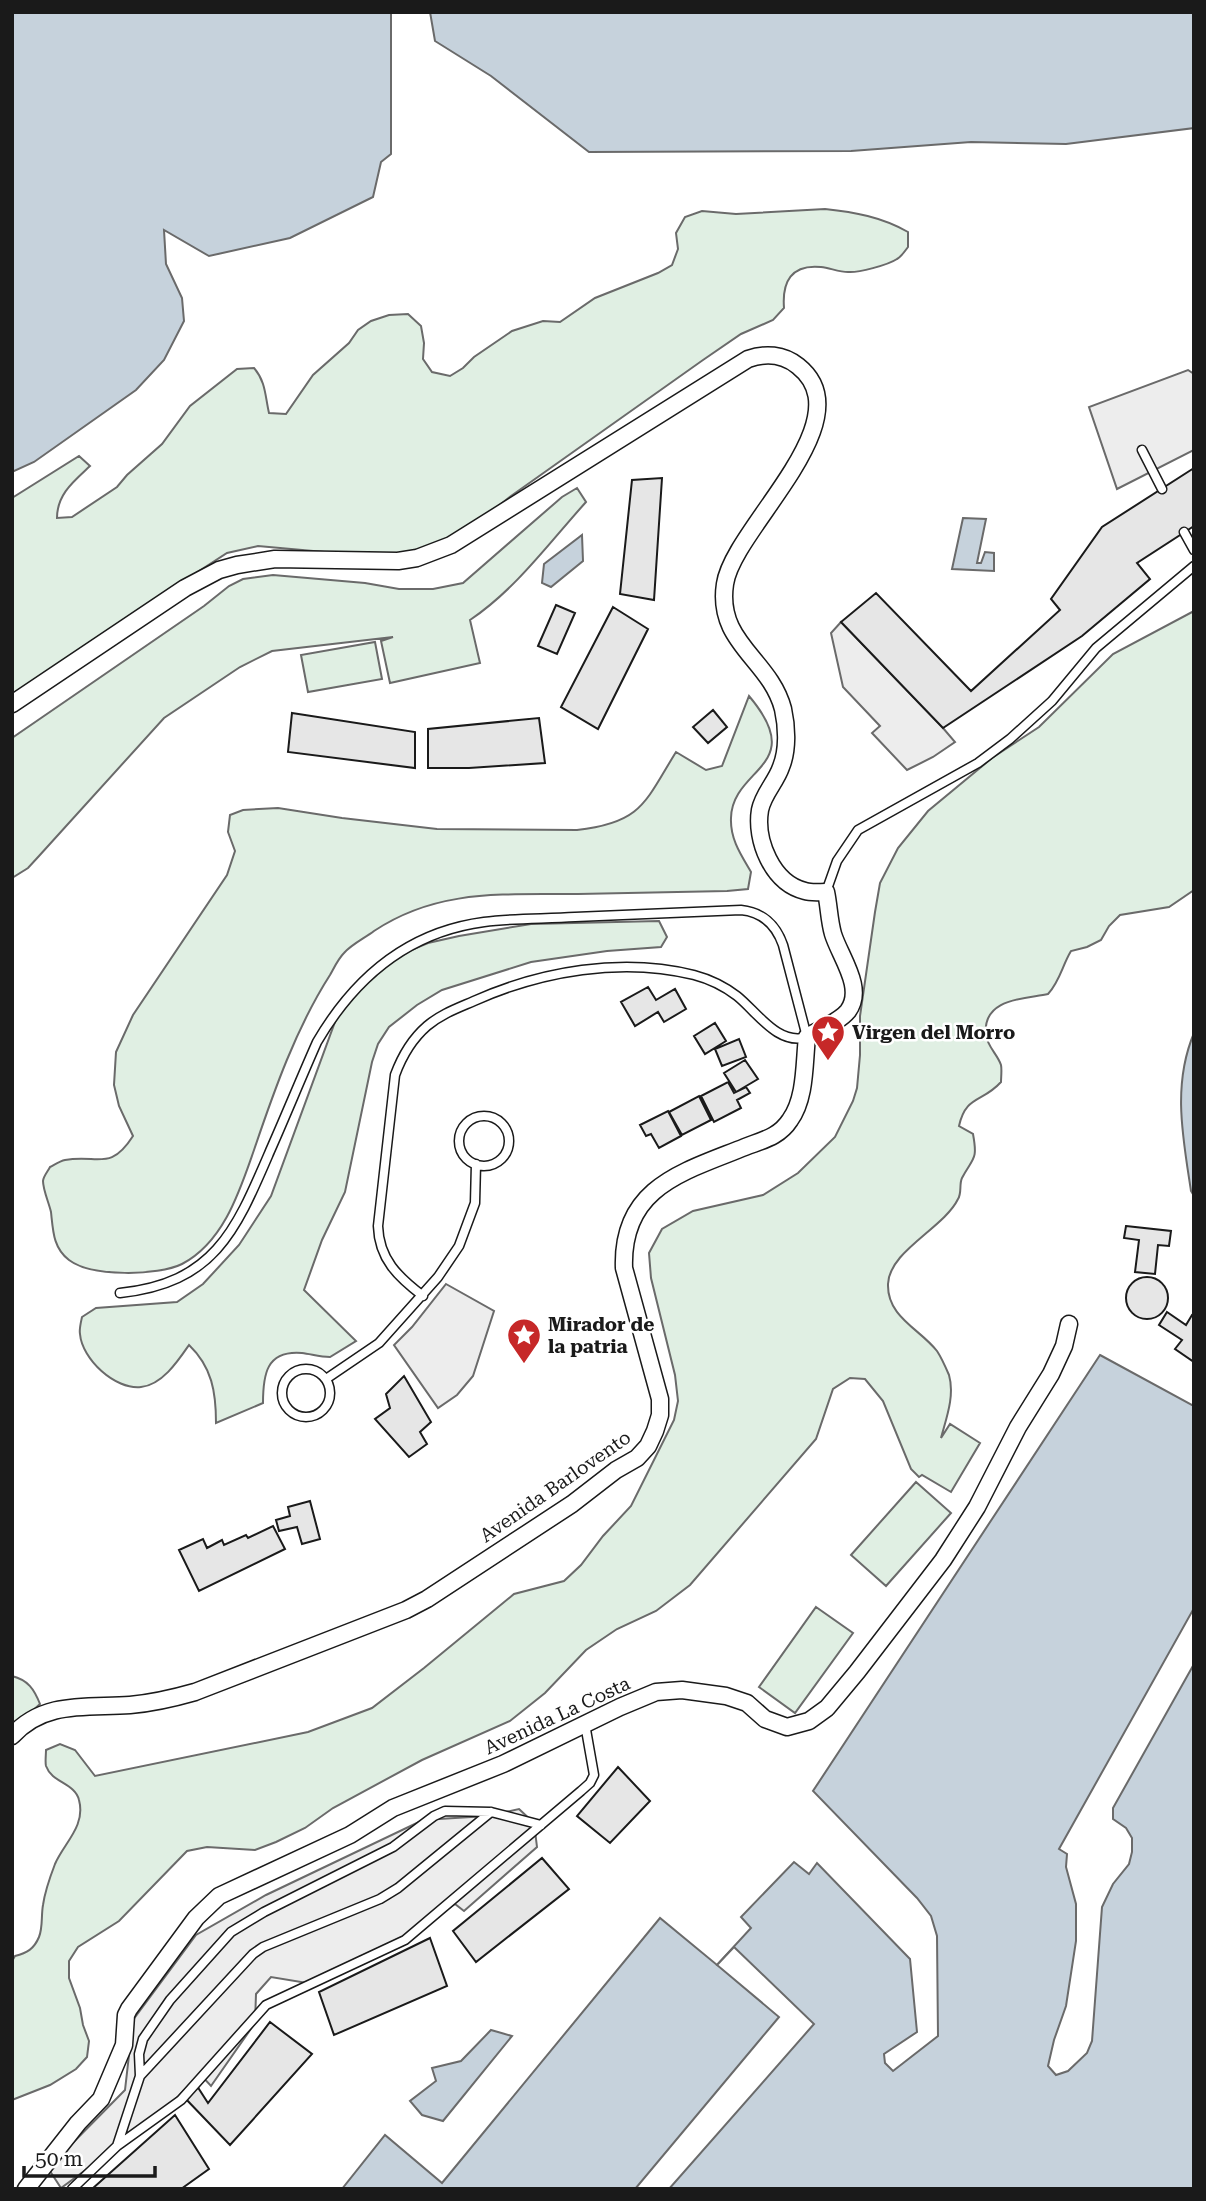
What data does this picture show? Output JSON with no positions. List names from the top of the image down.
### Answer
{
  "streets": {
    "street": ["Avenida Barlovento", "Avenida La Costa"]
  },
  "places": {
    "place": ["Virgen del Morro", "Mirador de la patria"]
  },
  "scale_bar": "50 m"
}
